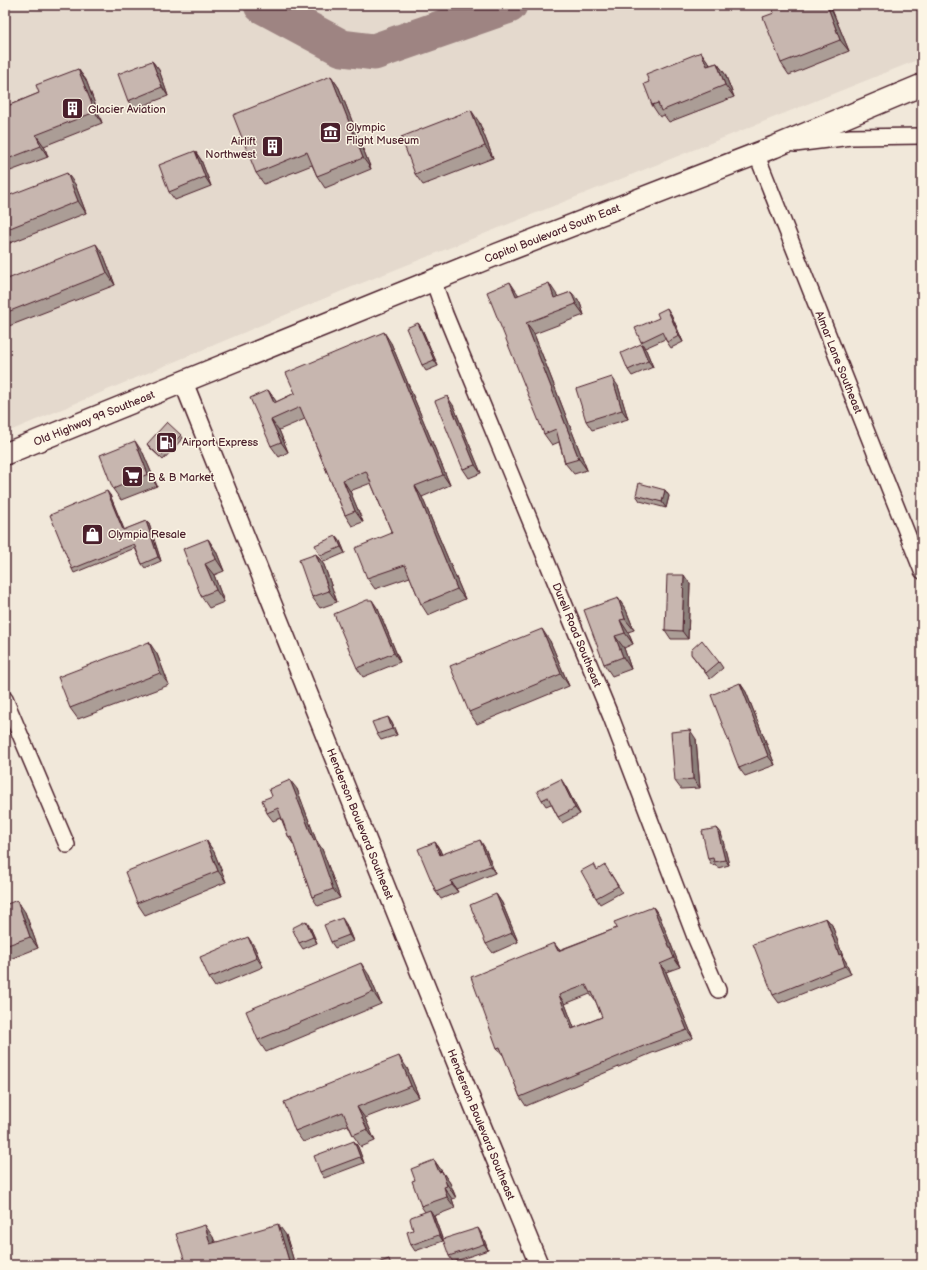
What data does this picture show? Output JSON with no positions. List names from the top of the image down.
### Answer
{
  "streets": {
    "main road": ["Capitol Boulevard South East", "Old Highway 99 Southeast"],
    "street": ["Almar Lane Southeast", "Durell Road Southeast", "Henderson Boulevard Southeast"]
  },
  "crossings": [
    ["Capitol Boulevard South East", "Almar Lane Southeast"],
    ["Capitol Boulevard South East", "Old Highway 99 Southeast"],
    ["Capitol Boulevard South East", "Durell Road Southeast"],
    ["Capitol Boulevard South East", "Henderson Boulevard Southeast"],
    ["Old Highway 99 Southeast", "Henderson Boulevard Southeast"]
  ],
  "places": {
    "building": ["Glacier Aviation", "Airlift Northwest"],
    "museum": ["Olympic Flight Museum"],
    "fuel station": ["Airport Express"],
    "supermarket": ["B & B Market"],
    "shop": ["Olympia Resale"]
  }
}
